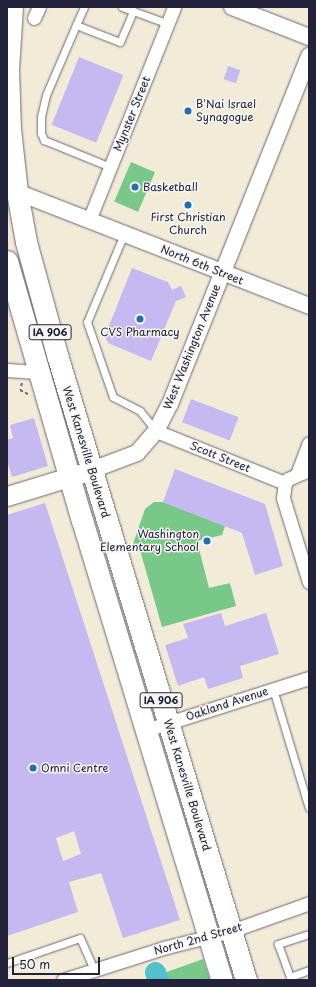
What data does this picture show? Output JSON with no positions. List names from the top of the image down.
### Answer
{
  "streets": {
    "main road": ["IA 906", "West Kanesville Boulevard"],
    "street": [
      "Mynster Street",
      "North 6th Street",
      "West Washington Avenue",
      "Scott Street",
      "Oakland Avenue",
      "North 2nd Street"
    ]
  },
  "crossings": [
    ["Mynster Street", "North 6th Street"],
    ["North 6th Street", "West Washington Avenue"],
    ["North 6th Street", "West Kanesville Boulevard"],
    ["West Washington Avenue", "West Kanesville Boulevard"],
    ["West Washington Avenue", "Scott Street"],
    ["West Kanesville Boulevard", "Oakland Avenue"],
    ["West Kanesville Boulevard", "North 2nd Street"]
  ],
  "places": [
    "B'Nai Israel Synagogue",
    "Basketball",
    "First Christian Church",
    "CVS Pharmacy",
    "Washington Elementary School",
    "Omni Centre"
  ],
  "scale_bar": "50 m"
}
